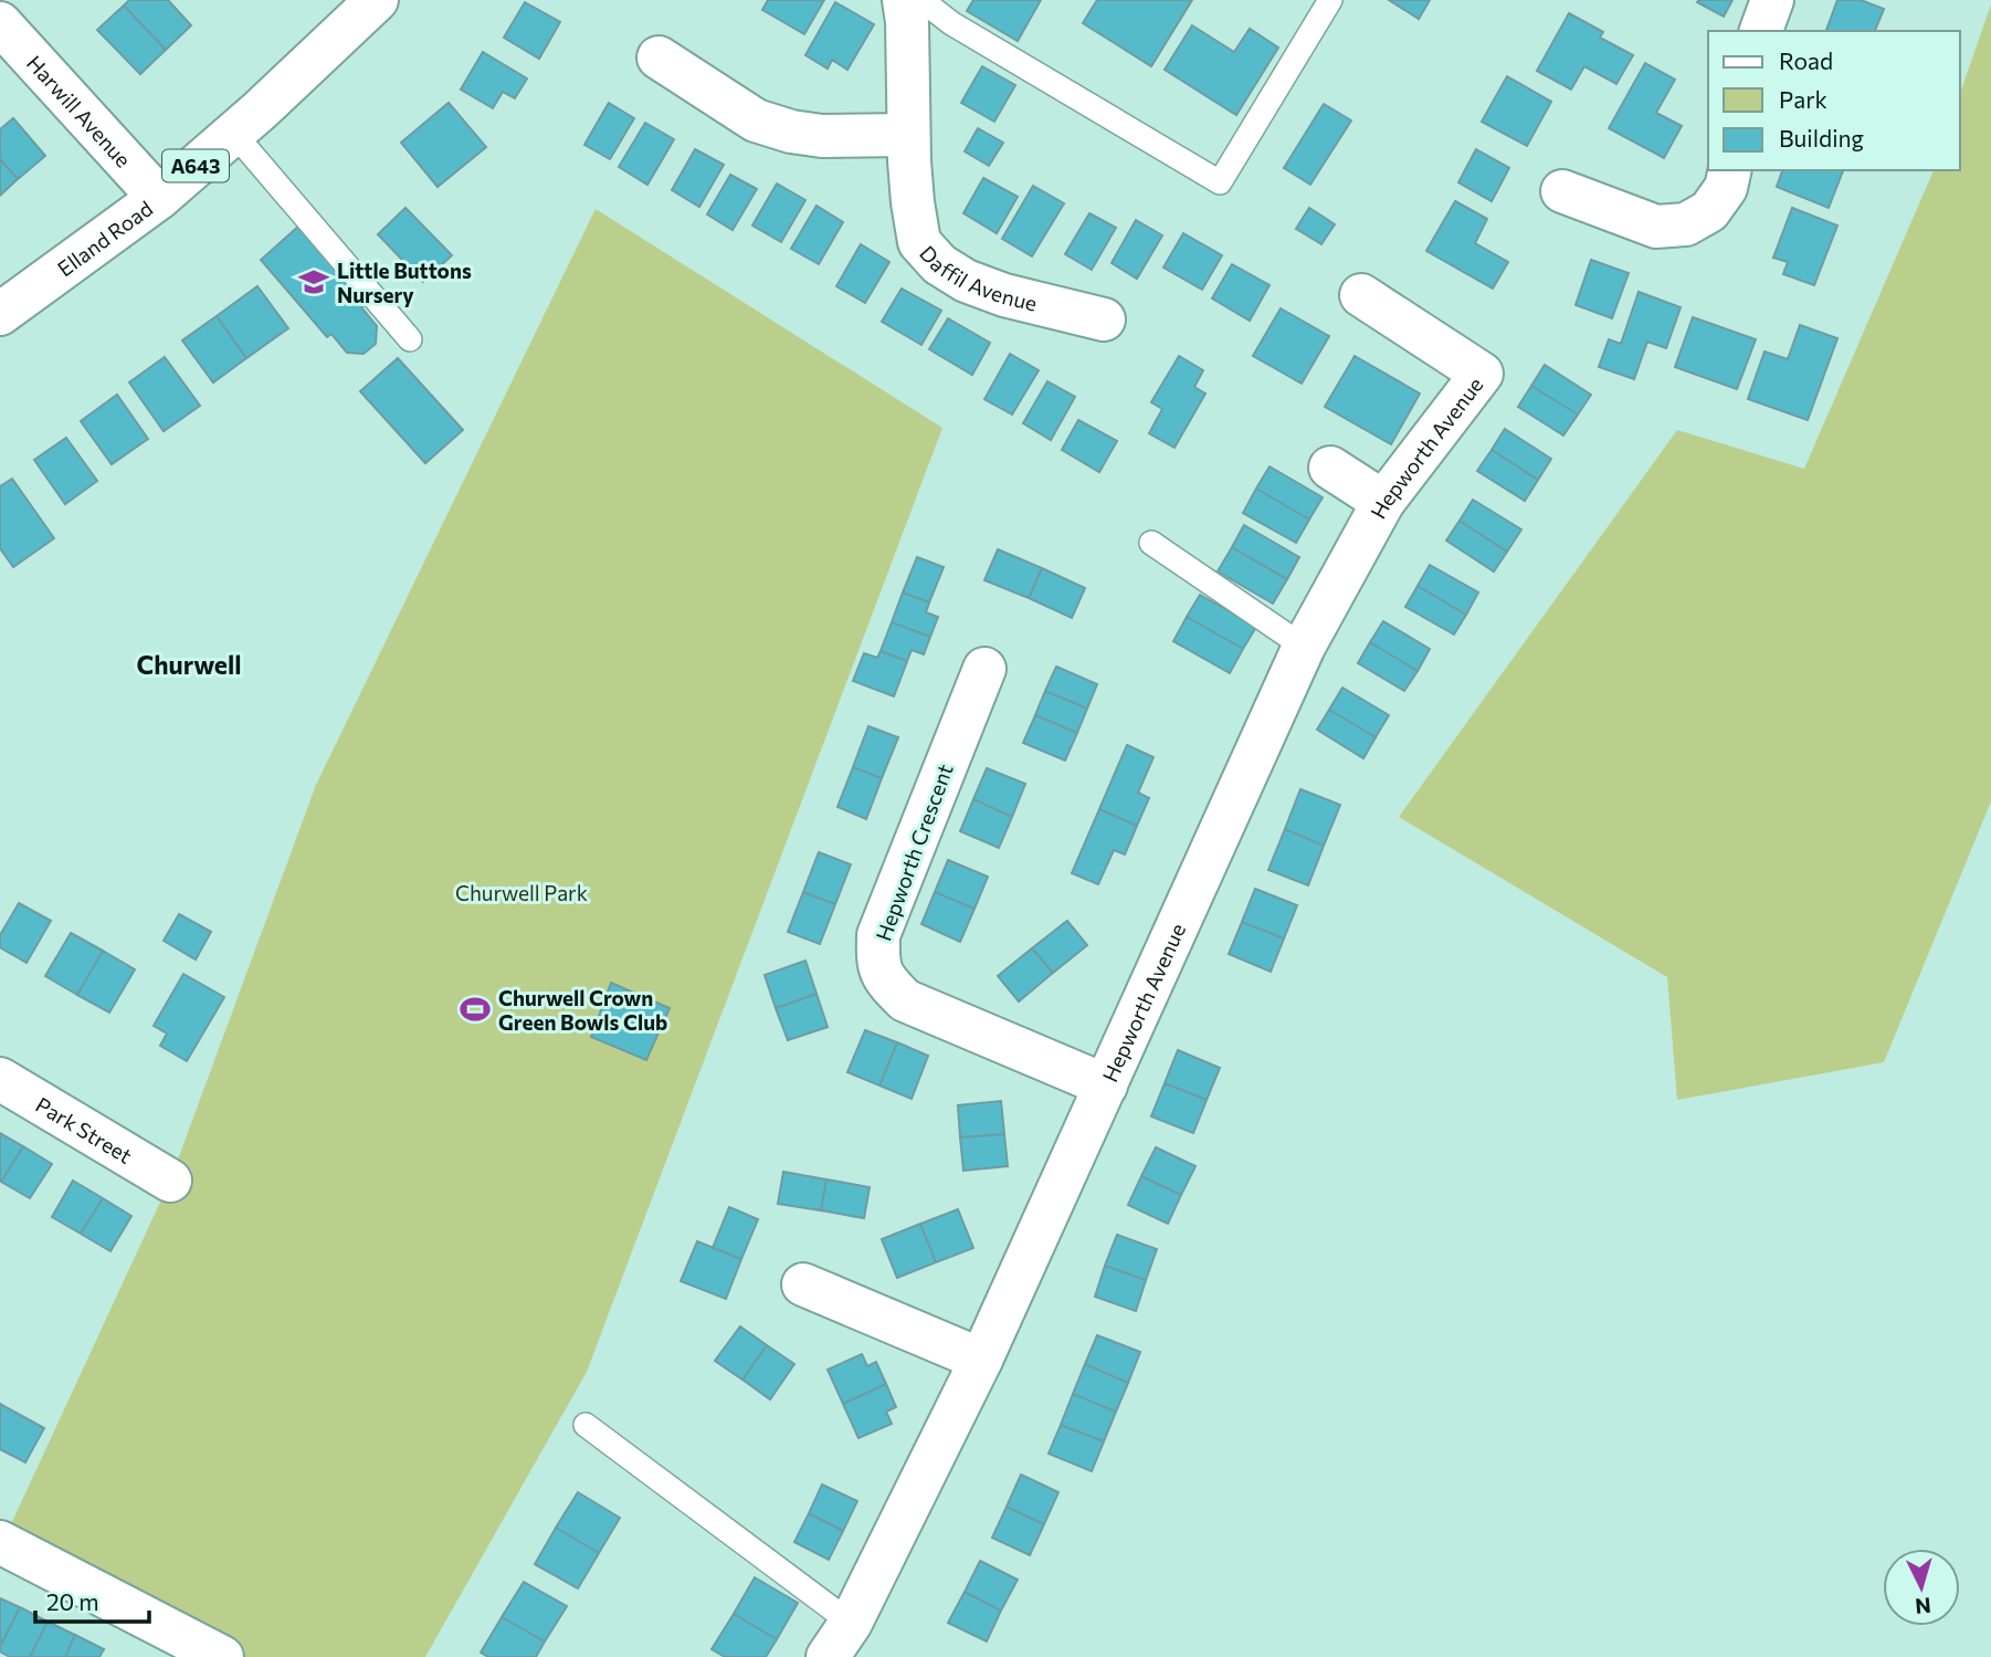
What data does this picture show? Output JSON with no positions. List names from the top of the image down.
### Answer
{
  "streets": {
    "street": [
      "Harwill Avenue",
      "A643",
      "Elland Road",
      "Daffil Avenue",
      "Hepworth Avenue",
      "Hepworth Crescent",
      "Park Street"
    ]
  },
  "crossings": [
    ["Harwill Avenue", "Elland Road"],
    ["Hepworth Avenue", "Hepworth Crescent"]
  ],
  "districts": ["Churwell"],
  "parks": ["Churwell Park"],
  "places": {
    "school or university": ["Little Buttons Nursery"],
    "sports": ["Churwell Crown Green Bowls Club"]
  },
  "legend": ["Road", "Park", "Building"],
  "scale_bar": "20 m",
  "north": "bottom"
}
